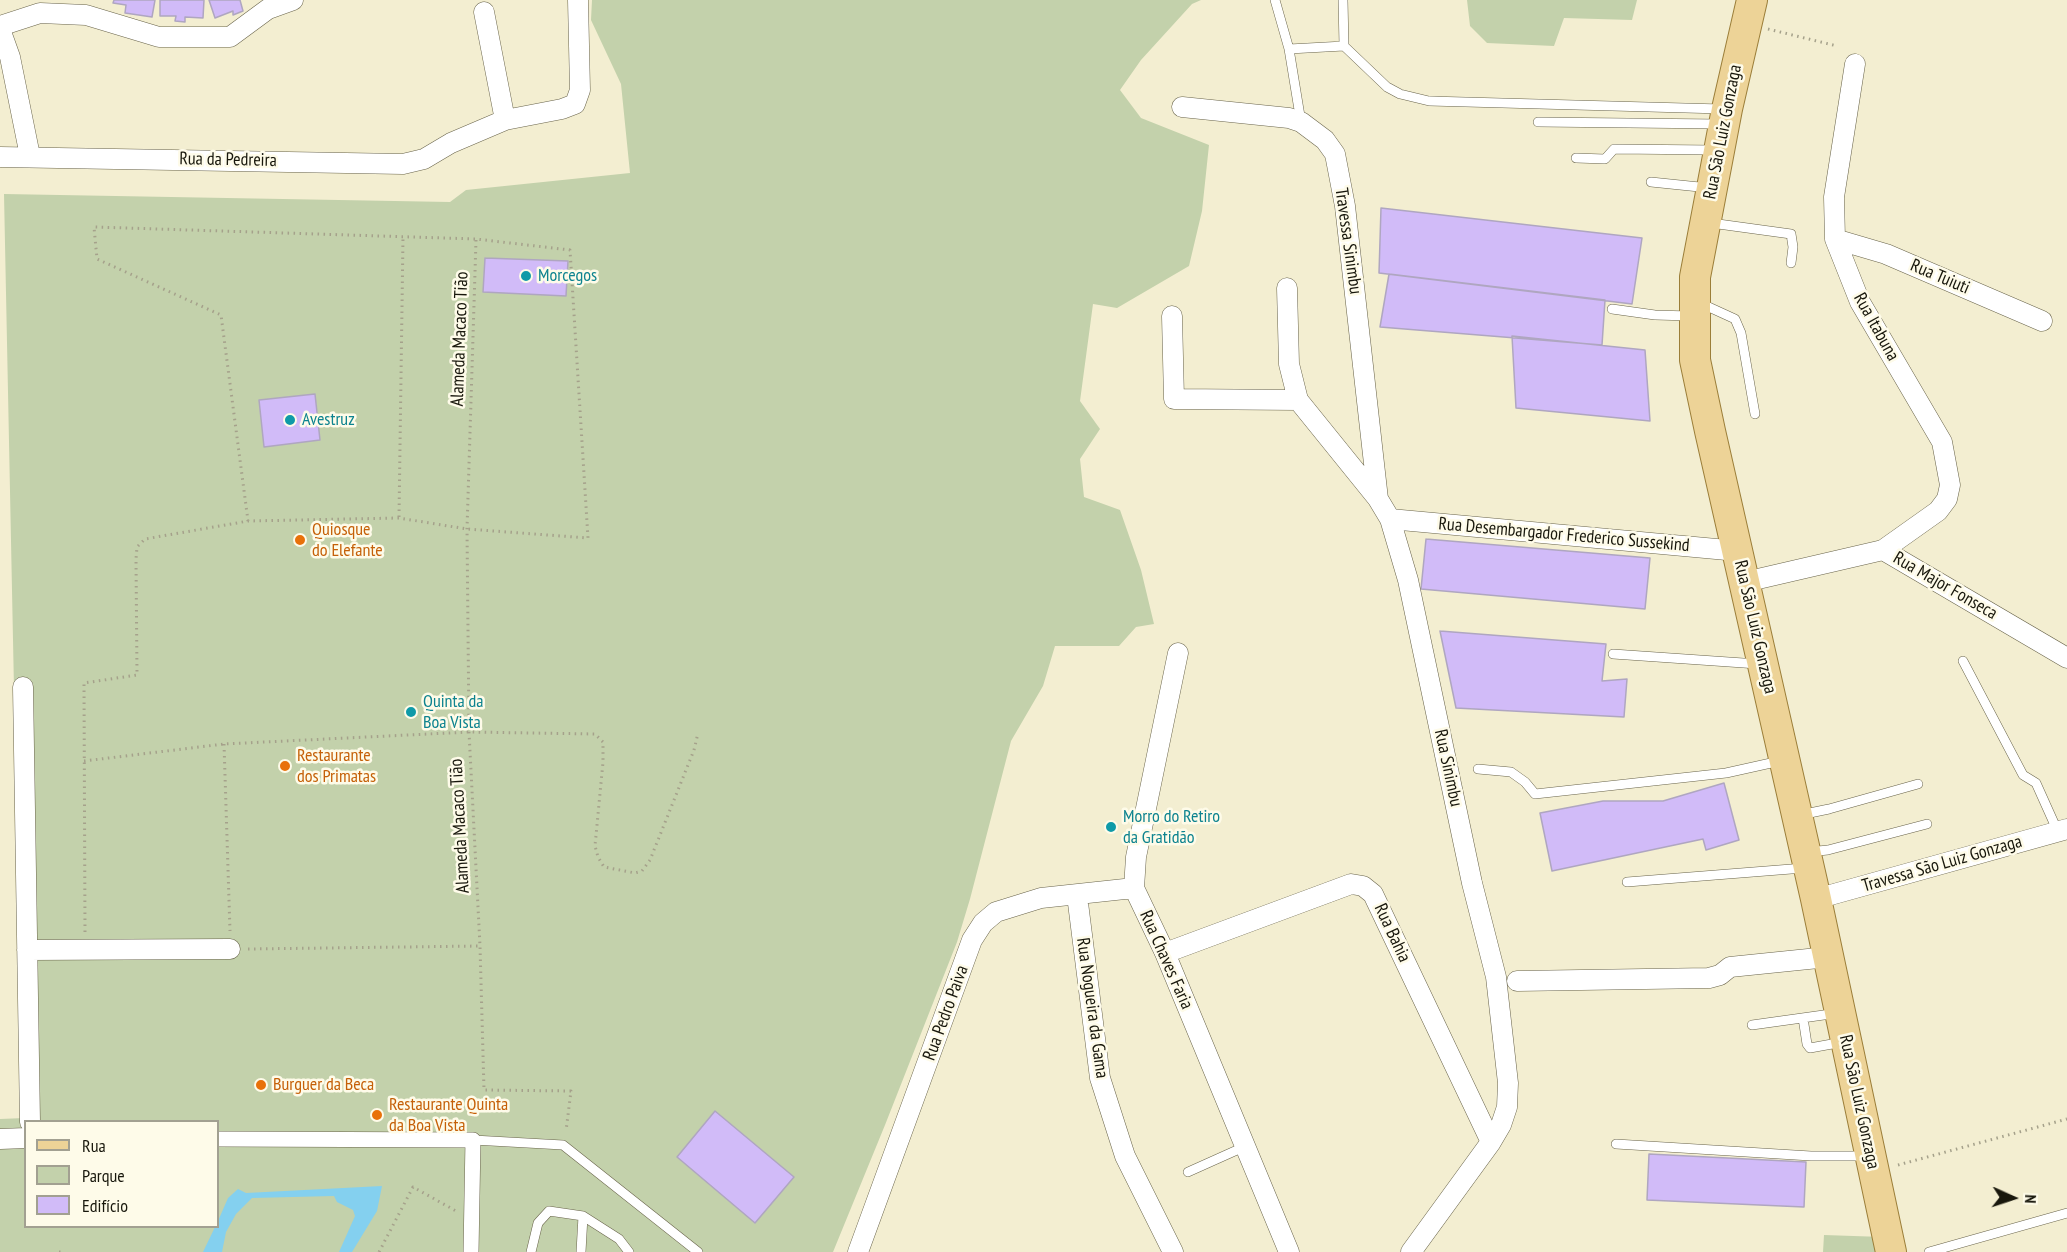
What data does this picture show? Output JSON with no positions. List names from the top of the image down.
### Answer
{
  "streets": {
    "main road": ["Rua São Luiz Gonzaga"],
    "street": [
      "Rua da Pedreira",
      "Travessa Sinimbu",
      "Rua Tuiuti",
      "Rua Itabuna",
      "Rua Desembargador Frederico Sussekind",
      "Rua Major Fonseca",
      "Rua Sinimbu",
      "Travessa São Luiz Gonzaga",
      "Rua Bahia",
      "Rua Chaves Faria",
      "Rua Nogueira da Gama",
      "Rua Pedro Paiva"
    ],
    "path": ["Alameda Macaco Tião"]
  },
  "crossings": [
    ["Rua São Luiz Gonzaga", "Rua Desembargador Frederico Sussekind"],
    ["Rua São Luiz Gonzaga", "Rua Major Fonseca"],
    ["Rua São Luiz Gonzaga", "Travessa São Luiz Gonzaga"],
    ["Travessa Sinimbu", "Rua Sinimbu"],
    ["Rua Tuiuti", "Rua Itabuna"],
    ["Rua Itabuna", "Rua Major Fonseca"],
    ["Rua Desembargador Frederico Sussekind", "Rua Sinimbu"],
    ["Rua Sinimbu", "Rua Bahia"],
    ["Rua Bahia", "Rua Chaves Faria"],
    ["Rua Chaves Faria", "Rua Pedro Paiva"],
    ["Rua Nogueira da Gama", "Rua Pedro Paiva"]
  ],
  "places": [
    "Morcegos",
    "Avestruz",
    "Quiosque do Elefante",
    "Quinta da Boa Vista",
    "Restaurante dos Primatas",
    "Morro do Retiro da Gratidão",
    "Burguer da Beca",
    "Restaurante Quinta da Boa Vista"
  ],
  "legend": ["Rua", "Parque", "Edifício"],
  "north": "right"
}
